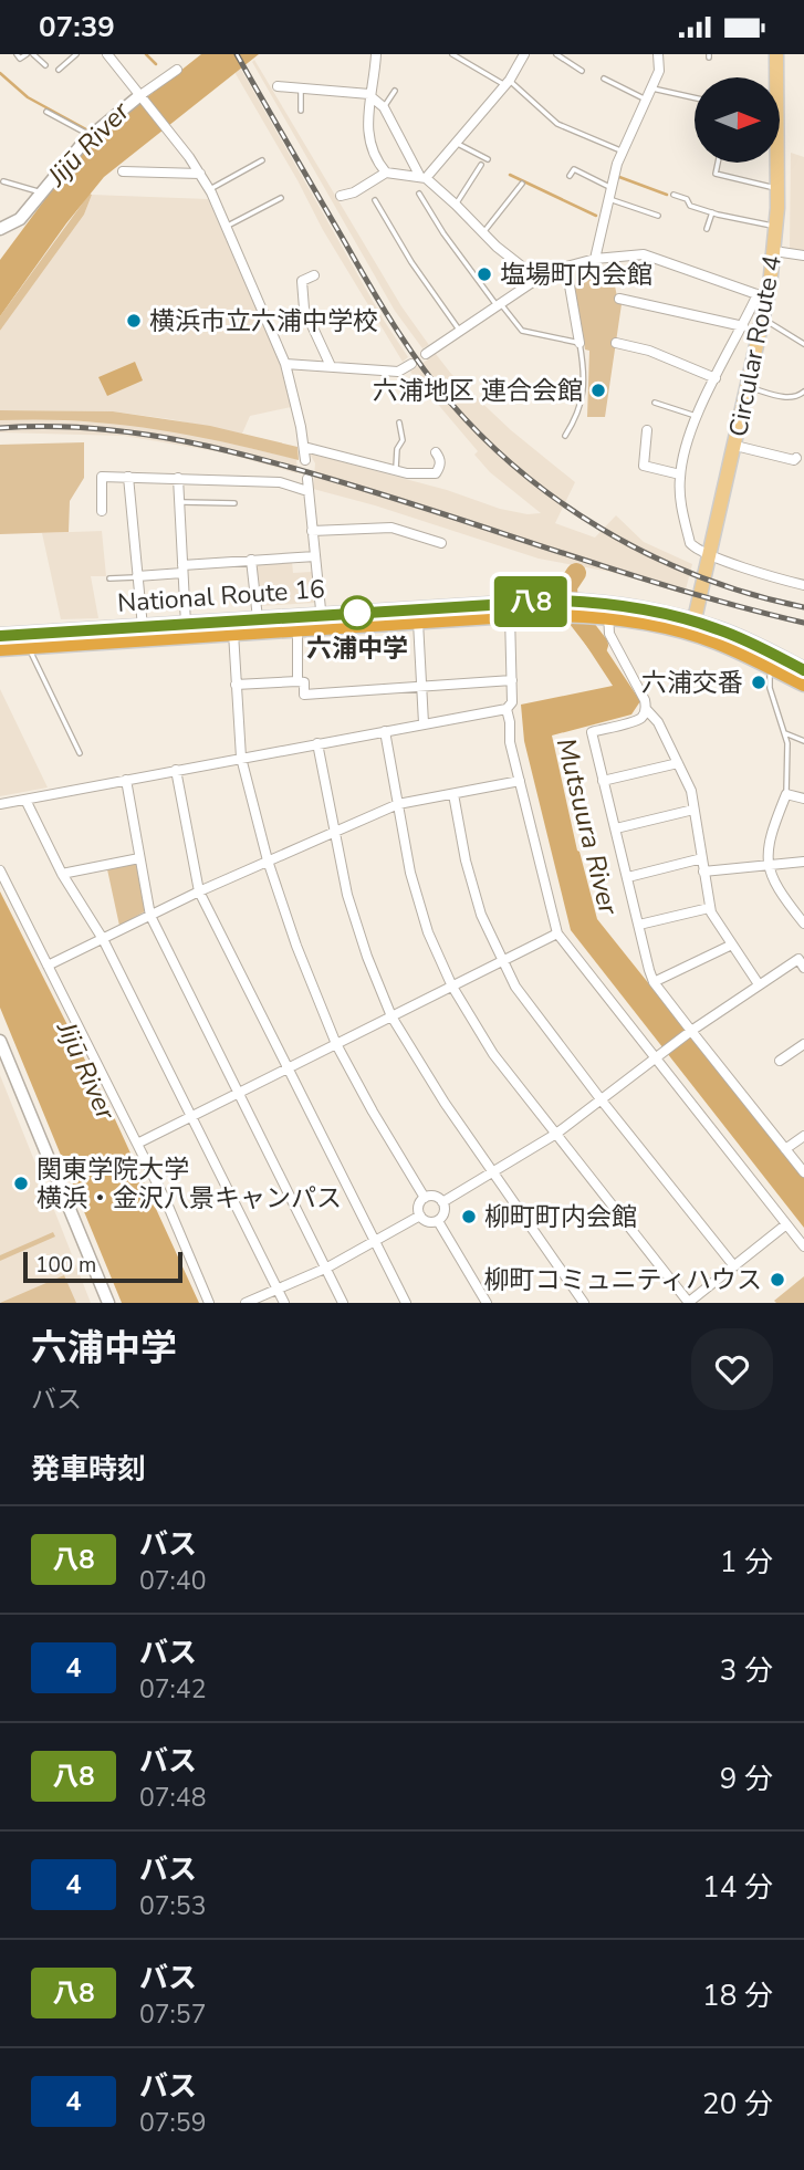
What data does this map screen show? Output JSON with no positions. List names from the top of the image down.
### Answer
{
  "streets": {
    "highway": ["National Route 16"],
    "main road": ["Circular Route 4"]
  },
  "crossings": [
    ["Circular Route 4", "National Route 16"]
  ],
  "water": ["Jijū River", "Mutsuura River"],
  "places": [
    "塩場町内会館",
    "横浜市立六浦中学校",
    "六浦地区 連合会館",
    "六浦中学",
    "六浦交番",
    "関東学院大学 横浜・金沢八景キャンパス",
    "柳町町内会館",
    "柳町コミュニティハウス"
  ],
  "lines": ["bus line 八8"],
  "scale_bar": "100 m",
  "north": "right",
  "page": {
    "status": "07:39",
    "on_map": "八8",
    "scale": "100 m",
    "heading": [
      ["六浦中学", "バス"],
      "発車時刻"
    ],
    "list": [
      {
        "mark": "八8",
        "name": "バス",
        "note": "07:40",
        "value": "1 分"
      },
      {
        "mark": "4",
        "name": "バス",
        "note": "07:42",
        "value": "3 分"
      },
      {
        "mark": "八8",
        "name": "バス",
        "note": "07:48",
        "value": "9 分"
      },
      {
        "mark": "4",
        "name": "バス",
        "note": "07:53",
        "value": "14 分"
      },
      {
        "mark": "八8",
        "name": "バス",
        "note": "07:57",
        "value": "18 分"
      },
      {
        "mark": "4",
        "name": "バス",
        "note": "07:59",
        "value": "20 分"
      }
    ]
  }
}
